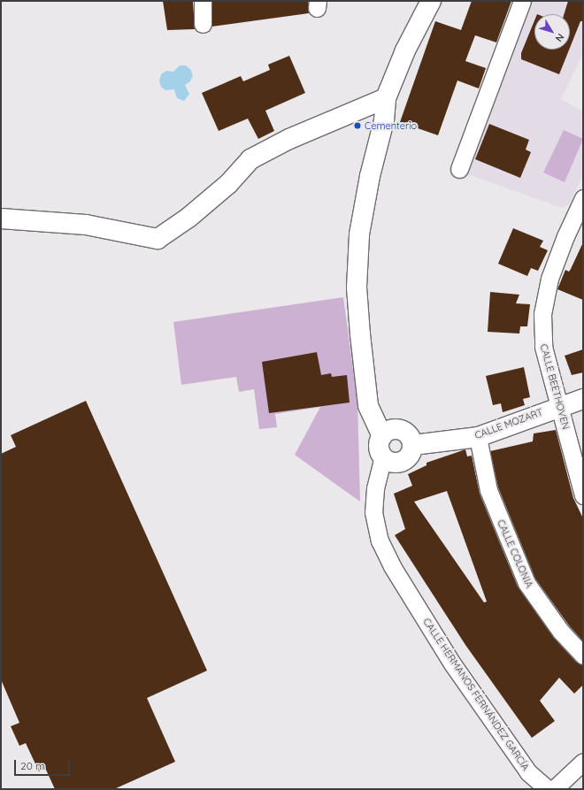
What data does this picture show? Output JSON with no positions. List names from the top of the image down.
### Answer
{
  "streets": {
    "street": [
      "CALLE BEETHOVEN",
      "CALLE MOZART",
      "CALLE COLONIA",
      "CALLE HERMANOS FERNÁNDEZ GARCÍA"
    ]
  },
  "crossings": [
    ["CALLE BEETHOVEN", "CALLE MOZART"],
    ["CALLE MOZART", "CALLE COLONIA"],
    ["CALLE MOZART", "CALLE HERMANOS FERNÁNDEZ GARCÍA"]
  ],
  "places": ["Cementerio"],
  "scale_bar": "20 m",
  "north": "bottom right"
}
